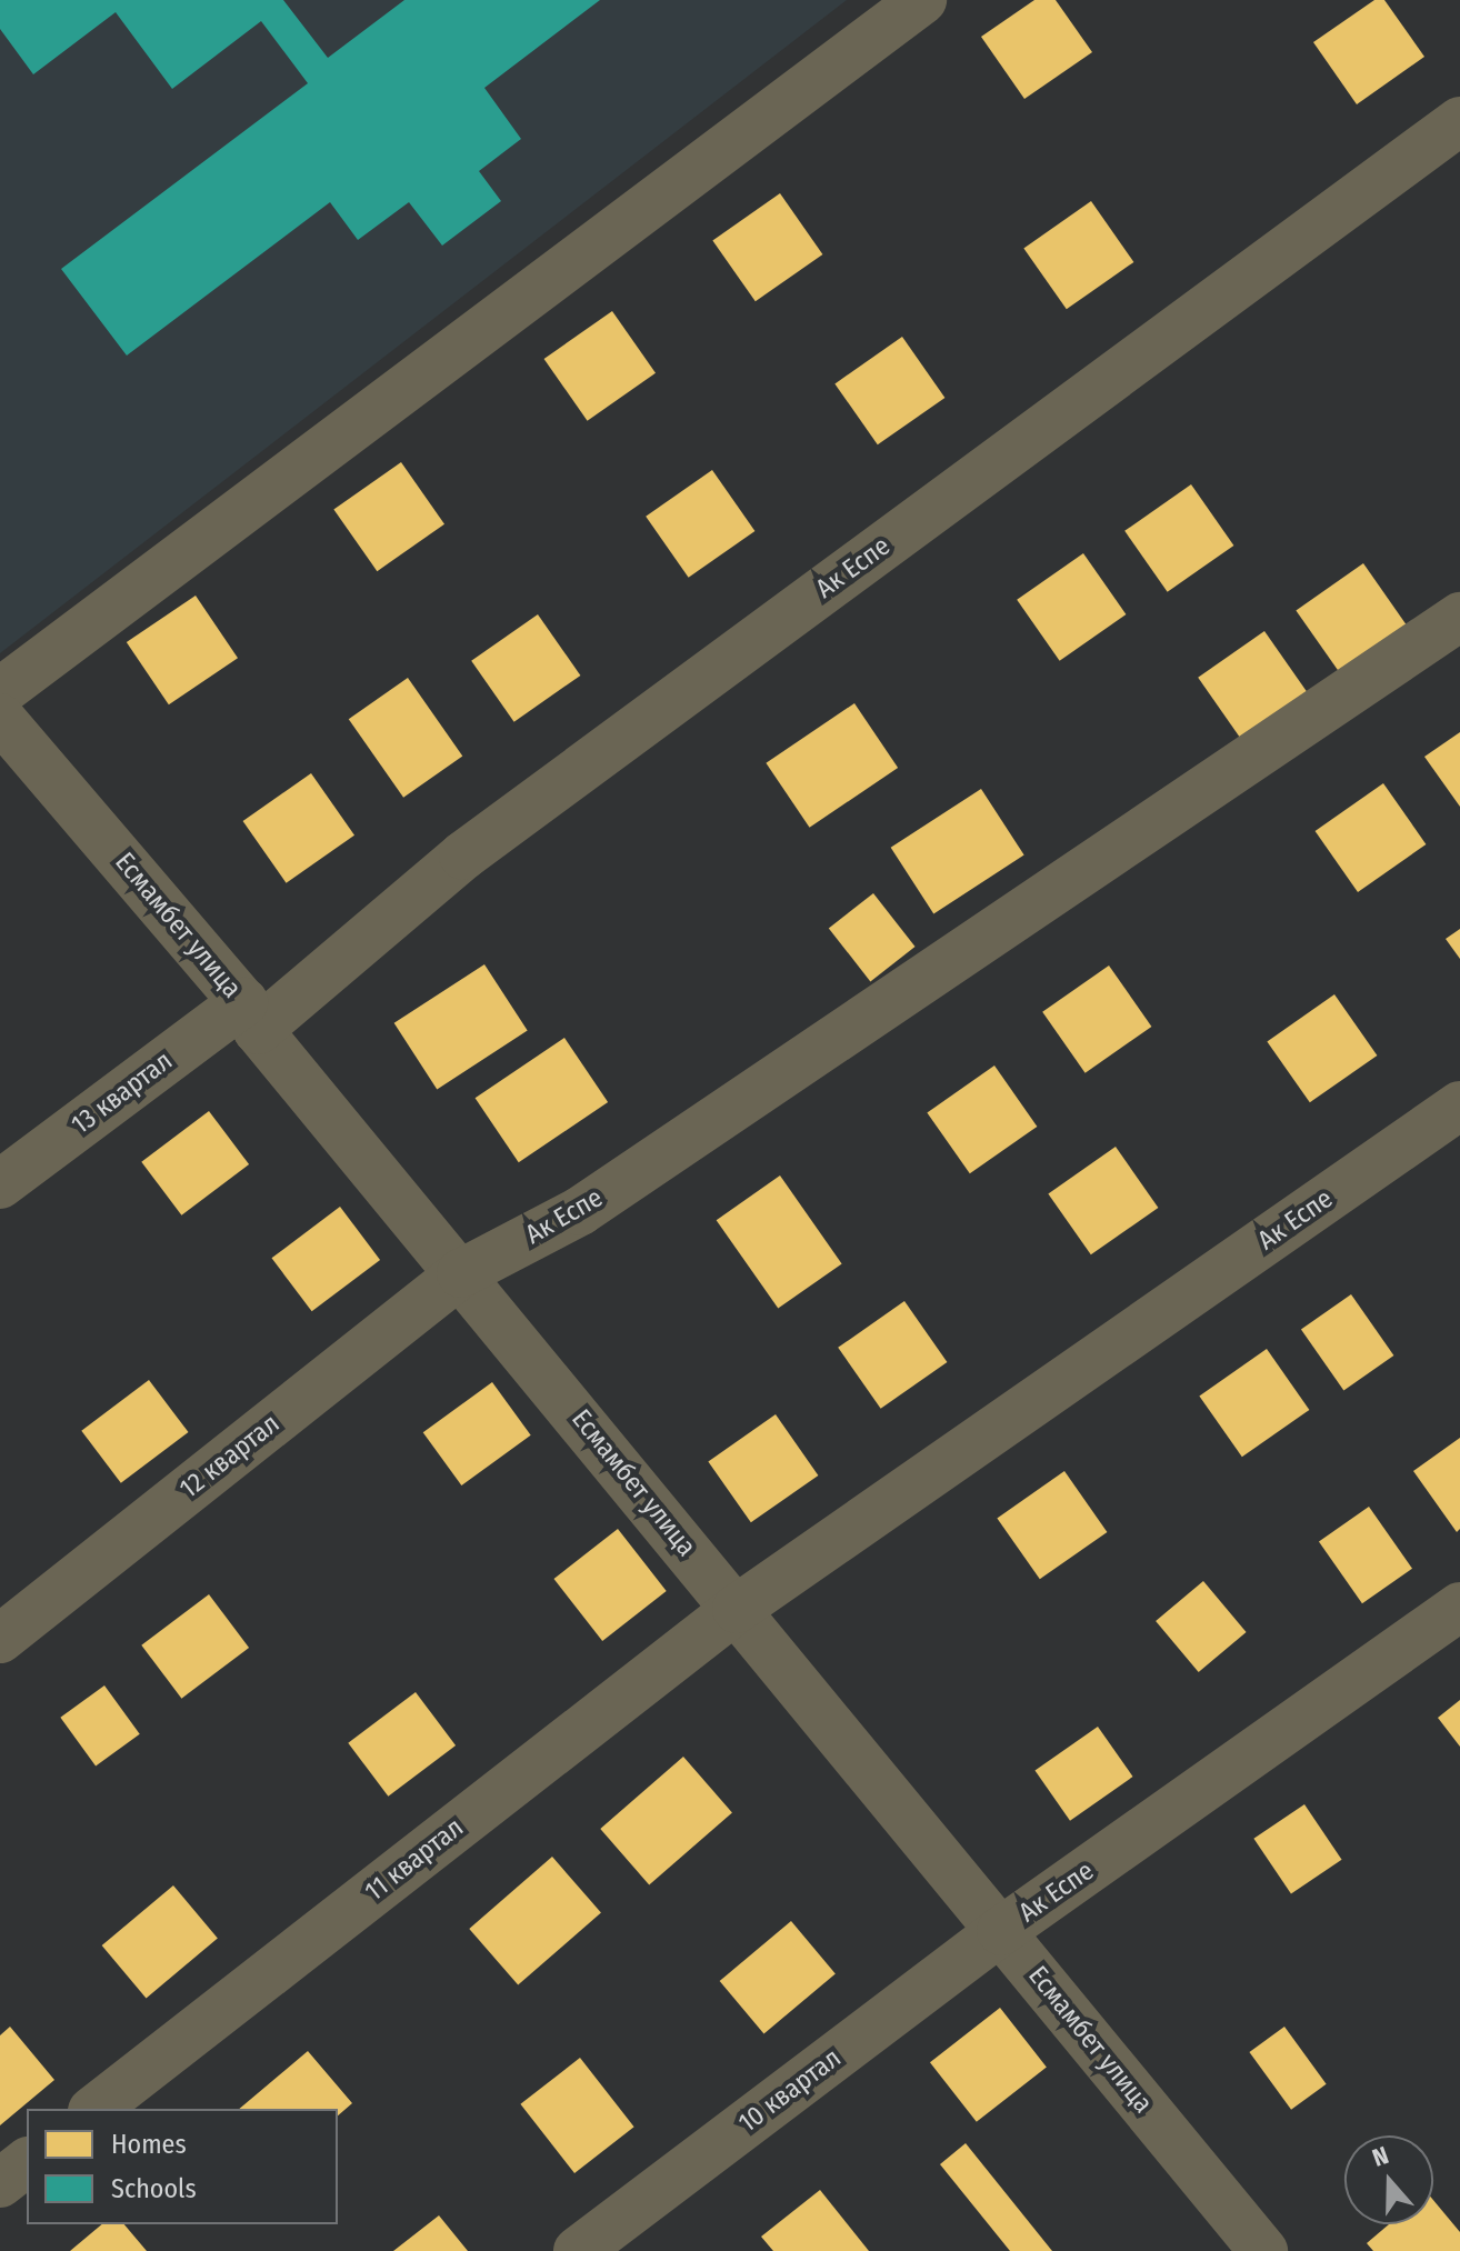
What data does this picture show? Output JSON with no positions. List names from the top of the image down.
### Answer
{
  "streets": {
    "street": [
      "Ак Еспе",
      "Есмамбет улица",
      "13 квартал",
      "12 квартал",
      "11 квартал",
      "10 квартал"
    ]
  },
  "crossings": [
    ["Ак Еспе", "Есмамбет улица"],
    ["Ак Еспе", "13 квартал"],
    ["Ак Еспе", "12 квартал"],
    ["Ак Еспе", "11 квартал"],
    ["Ак Еспе", "10 квартал"],
    ["Есмамбет улица", "13 квартал"],
    ["Есмамбет улица", "12 квартал"],
    ["Есмамбет улица", "11 квартал"],
    ["Есмамбет улица", "10 квартал"]
  ],
  "legend": ["Homes", "Schools"],
  "north": "top"
}
